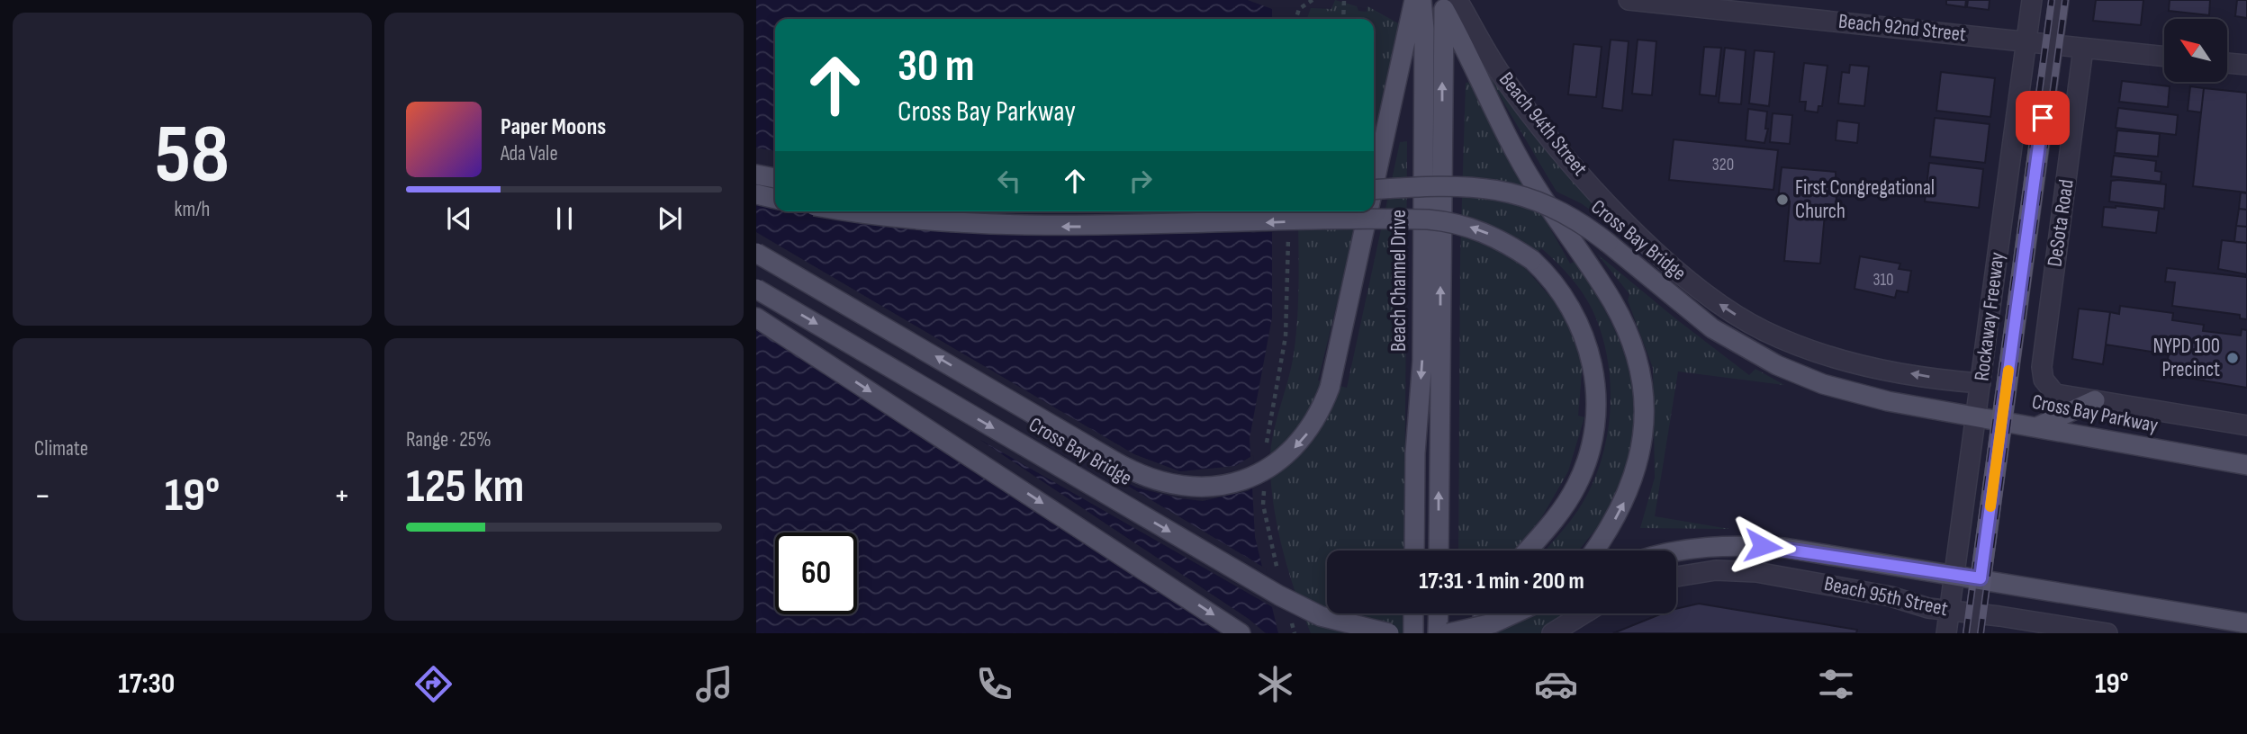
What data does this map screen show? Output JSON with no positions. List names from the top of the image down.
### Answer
{
  "streets": {
    "main road": ["Cross Bay Bridge", "Beach Channel Drive", "Cross Bay Parkway"],
    "street": [
      "Beach 92nd Street",
      "Beach 94th Street",
      "DeSota Road",
      "Rockaway Freeway",
      "Beach 95th Street"
    ]
  },
  "crossings": [
    ["Beach 92nd Street", "DeSota Road"],
    ["Beach 92nd Street", "Rockaway Freeway"],
    ["Beach 94th Street", "Beach Channel Drive"],
    ["Beach 94th Street", "Rockaway Freeway"],
    ["Cross Bay Bridge", "Cross Bay Parkway"],
    ["Rockaway Freeway", "Cross Bay Parkway"],
    ["Rockaway Freeway", "Beach 95th Street"]
  ],
  "one_way": ["Beach 94th Street"],
  "places": ["First Congregational Church", "NYPD 100 Precinct"],
  "house_numbers": ["320", "310"],
  "north": "top left",
  "page": {
    "tile": [
      ["58", "km/h"],
      "Climate",
      ["Range · 25%", "125 km"]
    ],
    "turn": ["30 m", "Cross Bay Parkway"],
    "song": ["Paper Moons", "Ada Vale"],
    "heat": ["−", "19°", "+"],
    "limit": "60",
    "trip": "17:31 · 1 min · 200 m",
    "tabs": ["17:30", "19°"]
  }
}
